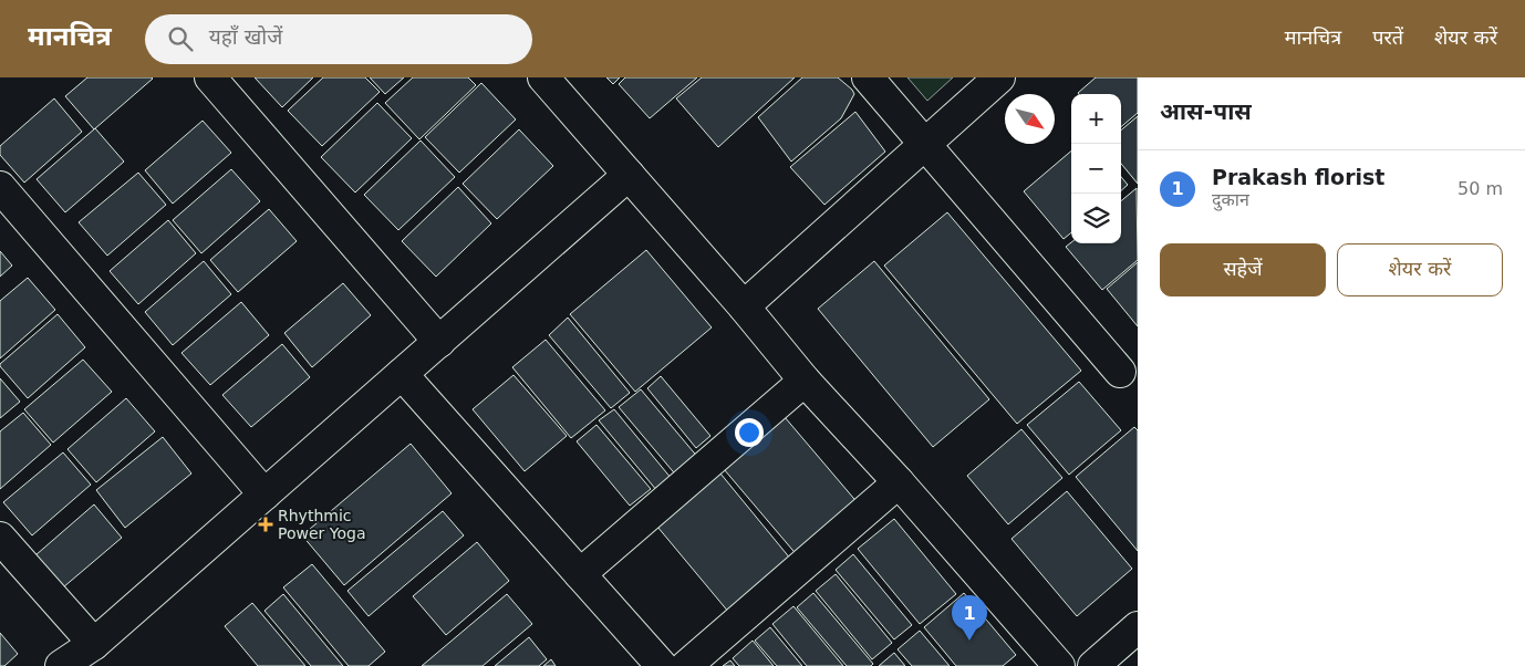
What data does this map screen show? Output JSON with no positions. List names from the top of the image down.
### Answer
{
  "places": {
    "health": ["Rhythmic Power Yoga"]
  },
  "north": "bottom right",
  "page": {
    "header": "मानचित्र",
    "search": "यहाँ खोजें",
    "nav": ["मानचित्र", "परतें", "शेयर करें"],
    "heading": "आस-पास",
    "map_buttons": ["+", "−"],
    "list": [
      {
        "mark": "1",
        "name": "Prakash florist",
        "note": "दुकान",
        "value": "50 m"
      }
    ],
    "buttons": ["सहेजें", "शेयर करें"],
    "pins": "1"
  }
}
